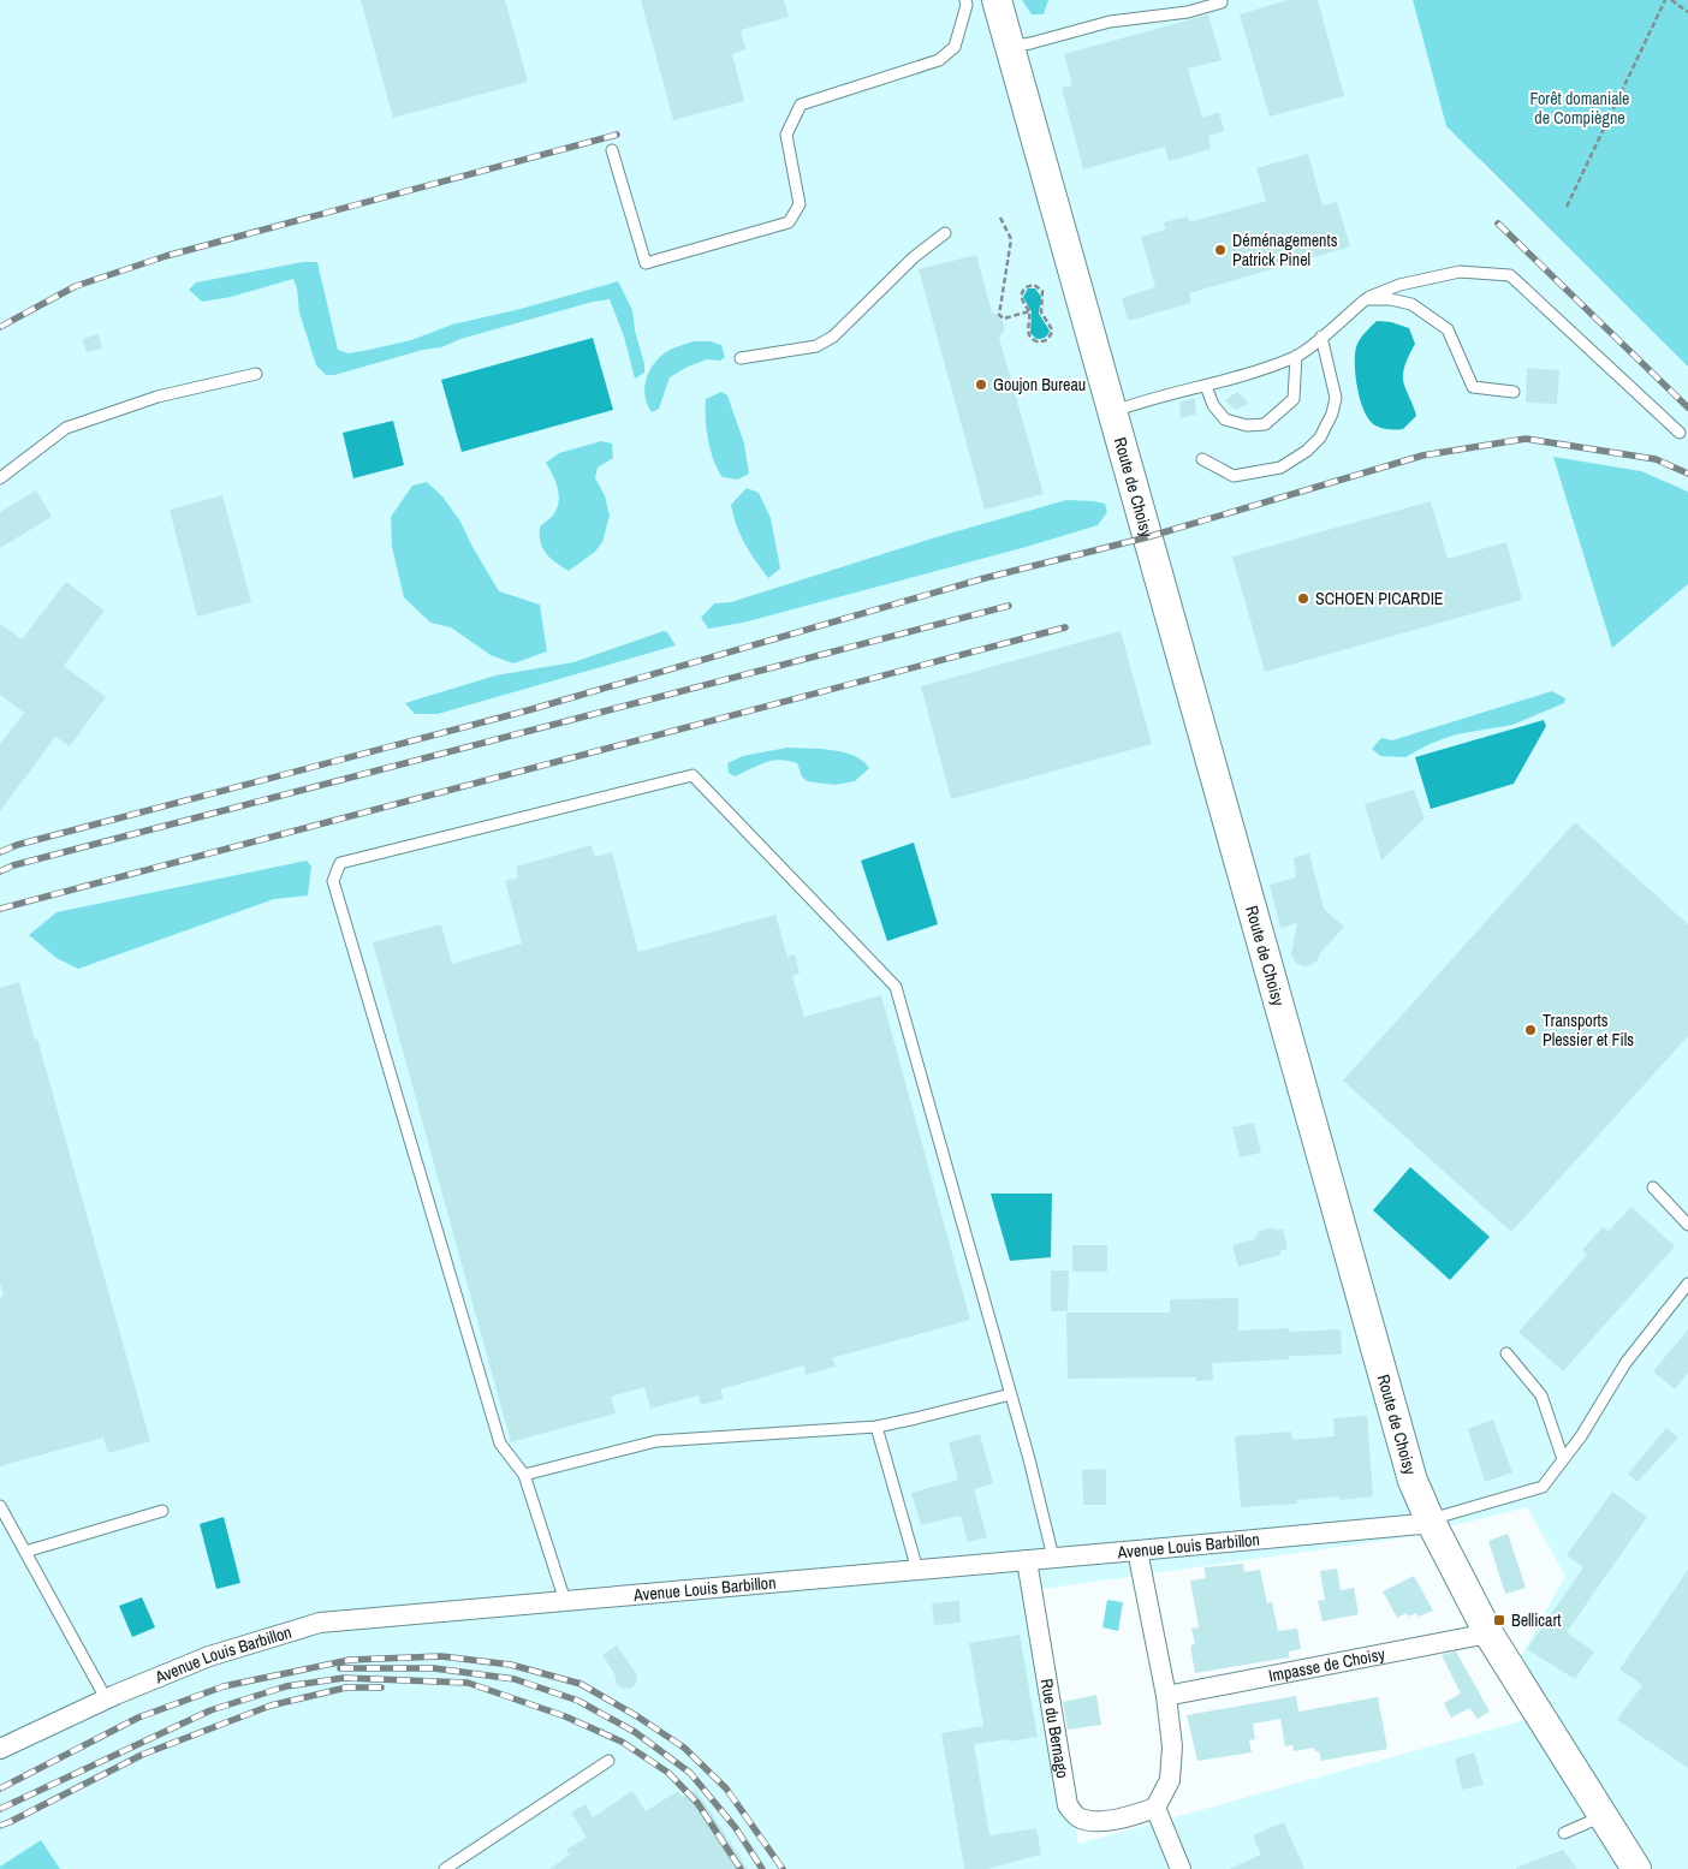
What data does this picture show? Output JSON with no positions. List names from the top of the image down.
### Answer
{
  "streets": {
    "street": [
      "Route de Choisy",
      "Avenue Louis Barbillon",
      "Impasse de Choisy",
      "Rue du Bernago"
    ]
  },
  "crossings": [
    ["Route de Choisy", "Avenue Louis Barbillon"],
    ["Route de Choisy", "Impasse de Choisy"],
    ["Avenue Louis Barbillon", "Rue du Bernago"]
  ],
  "parks": ["Forêt domaniale de Compiègne"],
  "places": {
    "other": [
      "Déménagements Patrick Pinel",
      "Goujon Bureau",
      "SCHOEN PICARDIE",
      "Transports Plessier et Fils"
    ],
    "transit": ["Bellicart"]
  }
}
